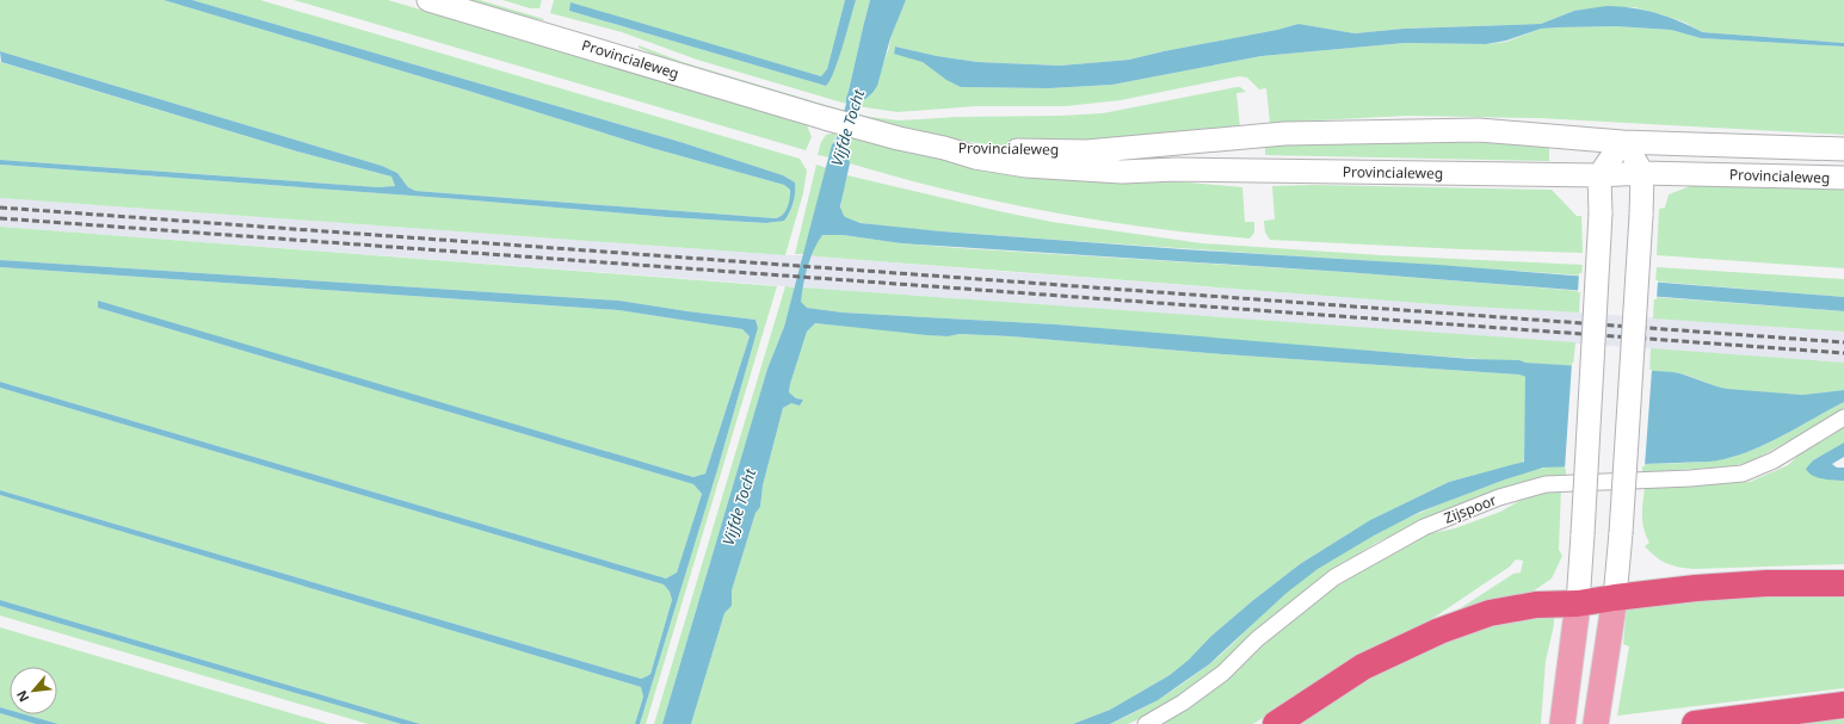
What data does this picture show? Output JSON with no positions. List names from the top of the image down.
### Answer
{
  "streets": {
    "main road": ["Provincialeweg"],
    "street": ["Zijspoor"]
  },
  "water": ["Vijfde Tocht"],
  "north": "bottom left"
}
